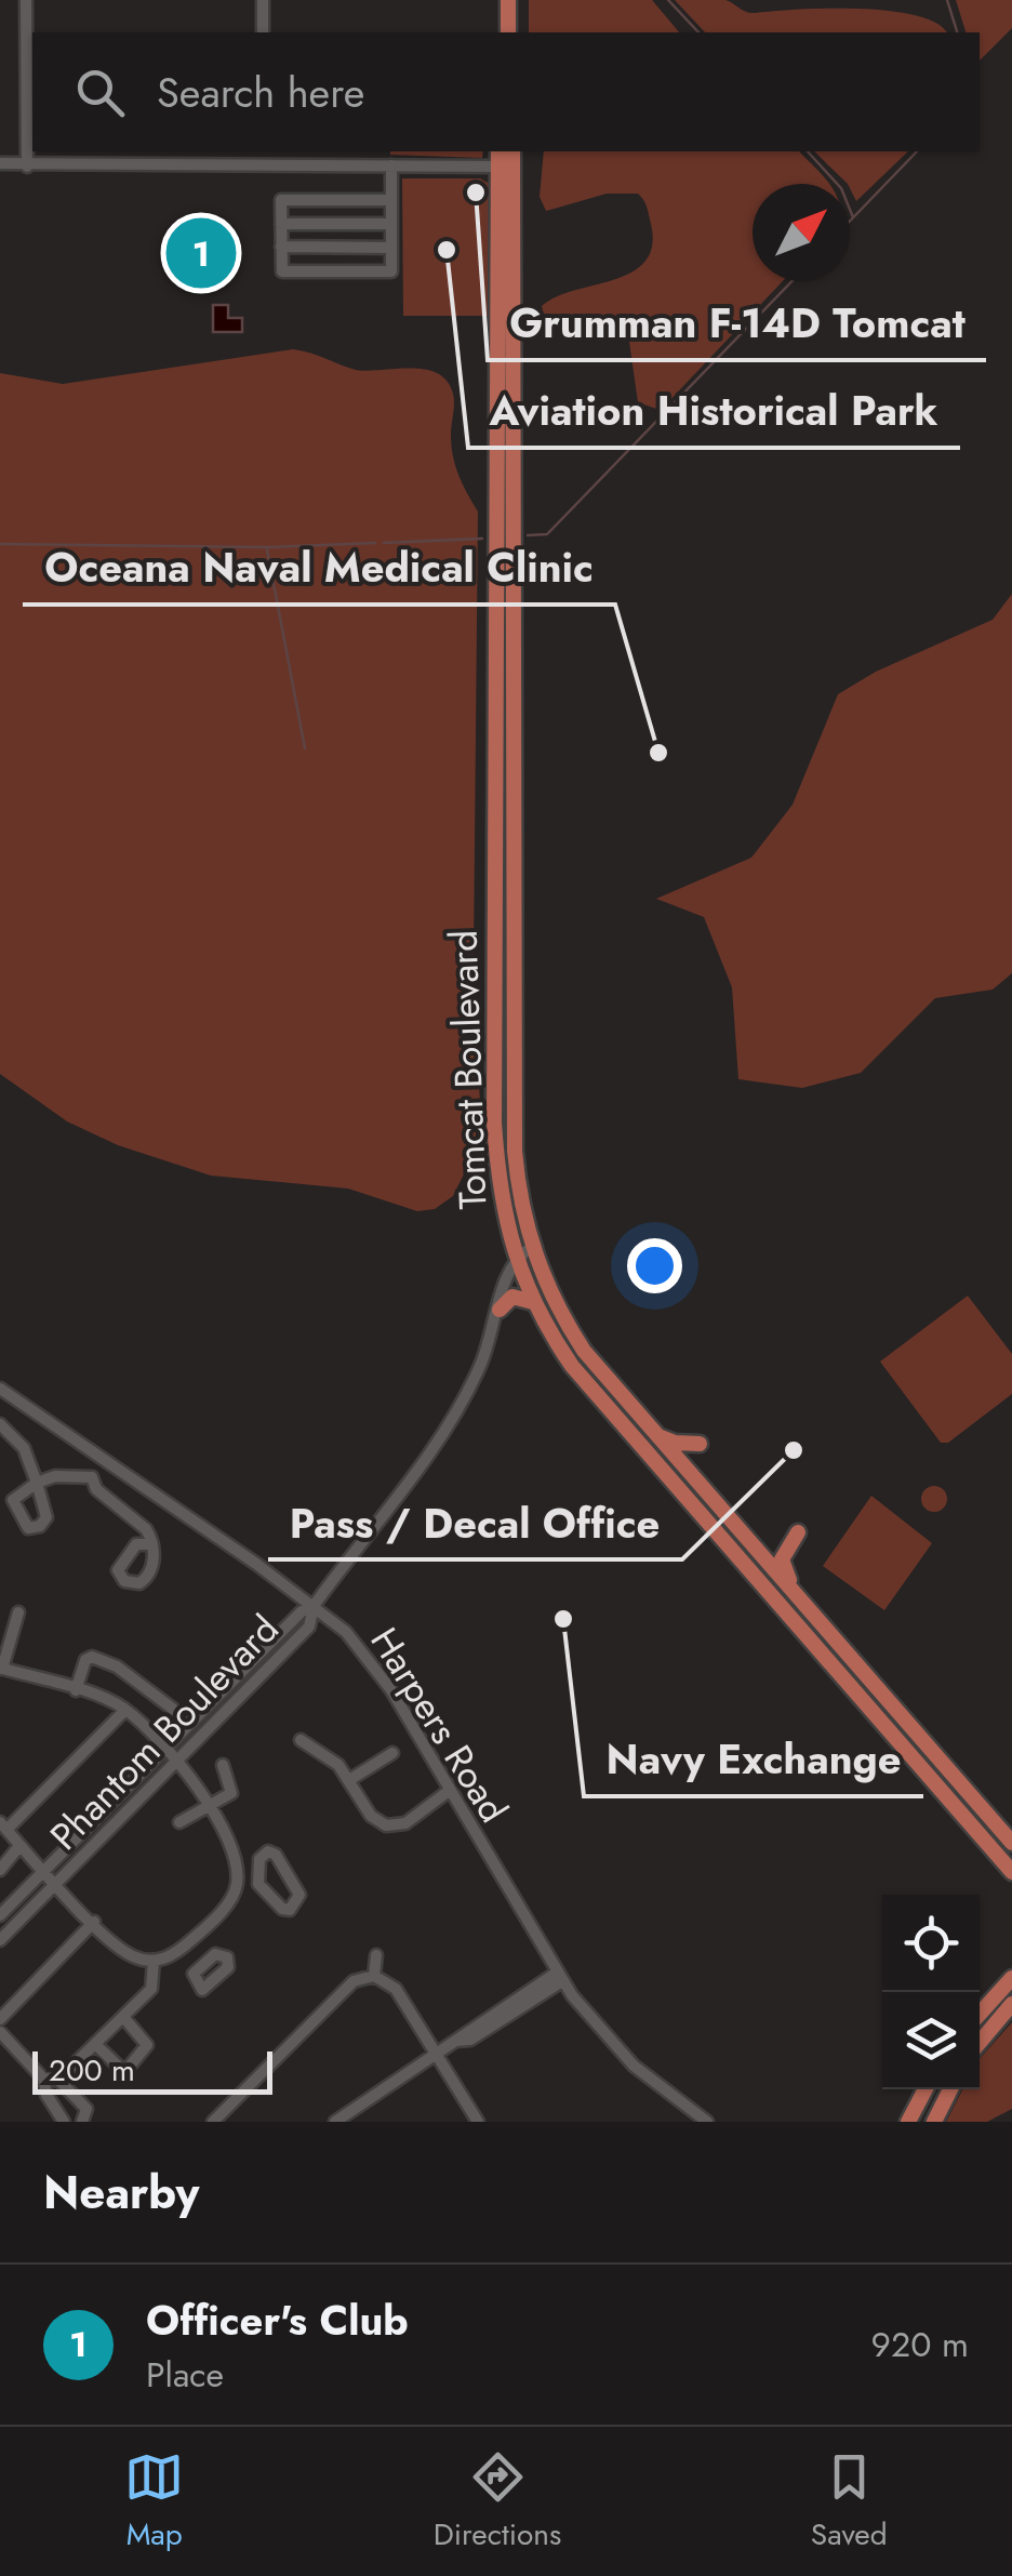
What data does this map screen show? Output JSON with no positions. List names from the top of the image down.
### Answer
{
  "streets": {
    "main road": ["Tomcat Boulevard"],
    "street": ["Harpers Road", "Phantom Boulevard"]
  },
  "crossings": [
    ["Tomcat Boulevard", "Phantom Boulevard"],
    ["Harpers Road", "Phantom Boulevard"]
  ],
  "places": [
    "Grumman F-14D Tomcat",
    "Aviation Historical Park",
    "Oceana Naval Medical Clinic",
    "Pass / Decal Office",
    "Navy Exchange"
  ],
  "scale_bar": "200 m",
  "north": "top right",
  "page": {
    "search": "Search here",
    "pins": "1",
    "scale": "200 m",
    "heading": "Nearby",
    "list": [
      {
        "mark": "1",
        "name": "Officer's Club",
        "note": "Place",
        "value": "920 m"
      }
    ],
    "nav": ["Map", "Directions", "Saved"]
  }
}
